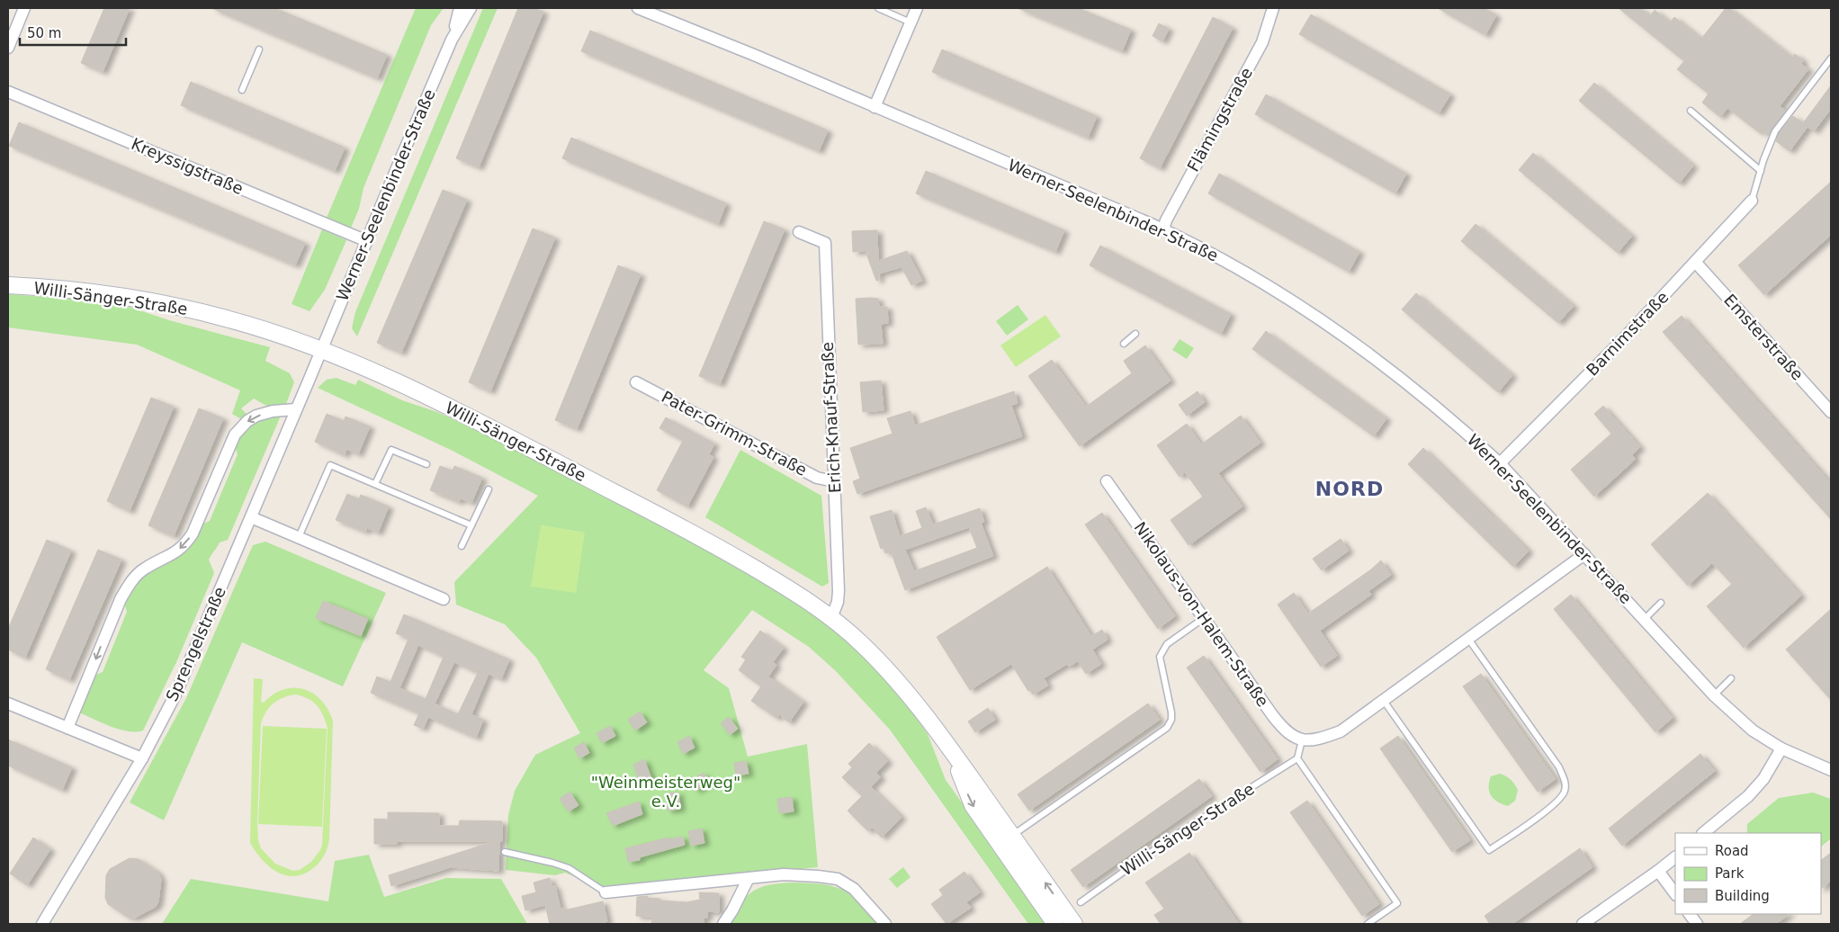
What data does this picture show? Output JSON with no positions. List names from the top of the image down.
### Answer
{
  "streets": {
    "main road": ["Willi-Sänger-Straße"],
    "street": [
      "Flämingstraße",
      "Kreyssigstraße",
      "Werner-Seelenbinder-Straße",
      "Barnimstraße",
      "Emsterstraße",
      "Erich-Knauf-Straße",
      "Pater-Grimm-Straße",
      "Nikolaus-von-Halem-Straße",
      "Sprengelstraße"
    ]
  },
  "crossings": [
    ["Flämingstraße", "Werner-Seelenbinder-Straße"],
    ["Kreyssigstraße", "Werner-Seelenbinder-Straße"],
    ["Werner-Seelenbinder-Straße", "Willi-Sänger-Straße"],
    ["Werner-Seelenbinder-Straße", "Barnimstraße"],
    ["Werner-Seelenbinder-Straße", "Sprengelstraße"],
    ["Willi-Sänger-Straße", "Erich-Knauf-Straße"],
    ["Willi-Sänger-Straße", "Sprengelstraße"],
    ["Barnimstraße", "Emsterstraße"],
    ["Erich-Knauf-Straße", "Pater-Grimm-Straße"]
  ],
  "districts": ["NORD"],
  "parks": ["\"Weinmeisterweg\" e.V."],
  "legend": ["Road", "Park", "Building"],
  "scale_bar": "50 m"
}
